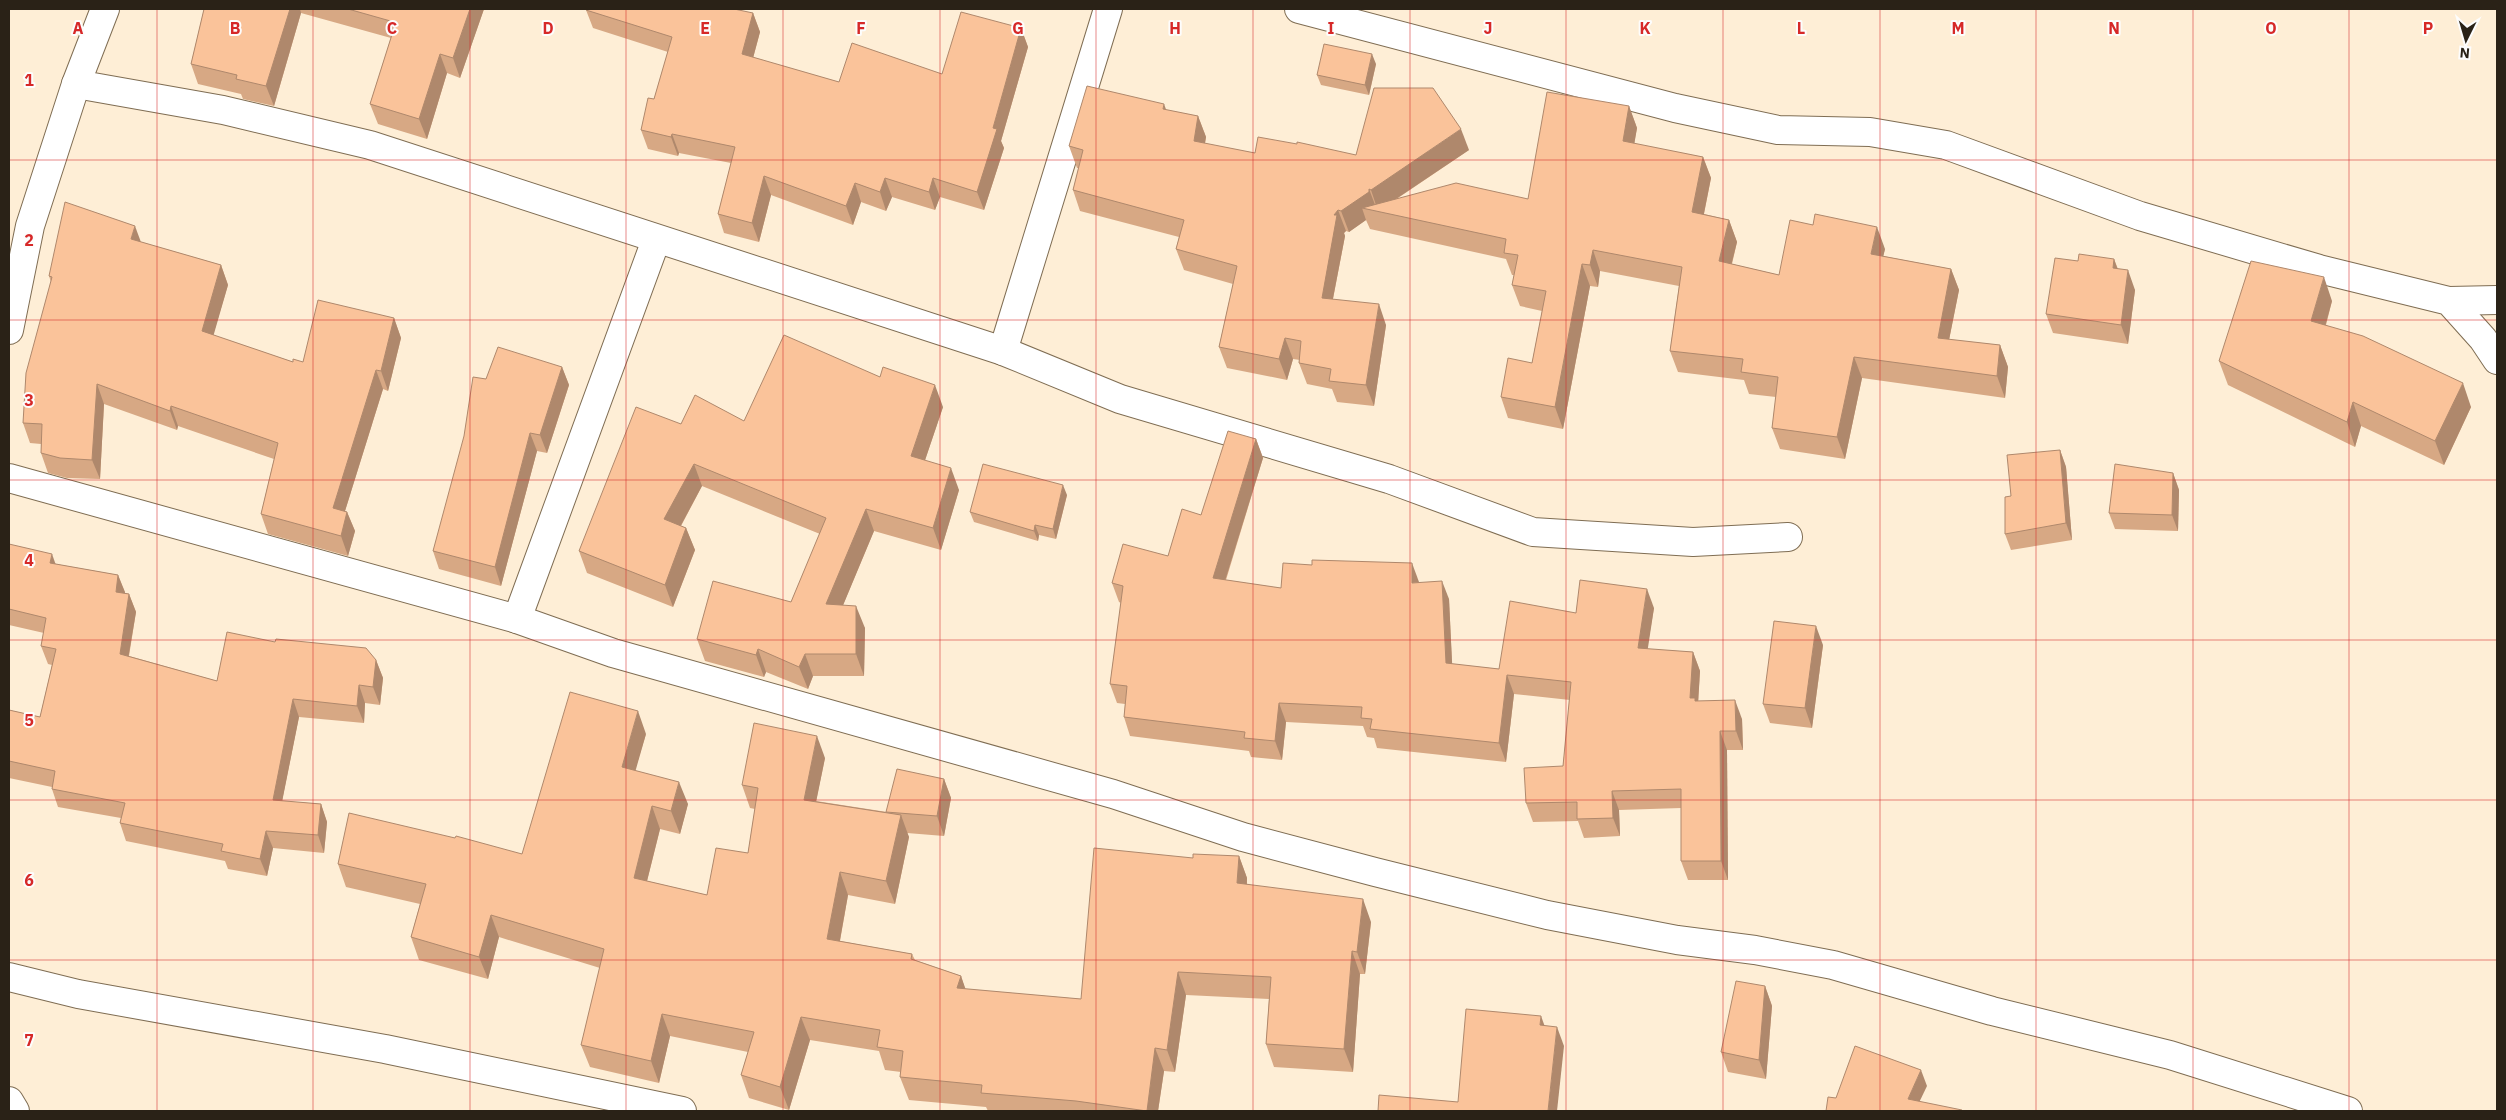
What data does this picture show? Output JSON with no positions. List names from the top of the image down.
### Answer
{
  "north": "bottom",
  "grid": {
    "columns": [
      "A",
      "B",
      "C",
      "D",
      "E",
      "F",
      "G",
      "H",
      "I",
      "J",
      "K",
      "L",
      "M",
      "N",
      "O",
      "P"
    ],
    "rows": [
      "1",
      "2",
      "3",
      "4",
      "5",
      "6",
      "7"
    ]
  }
}
